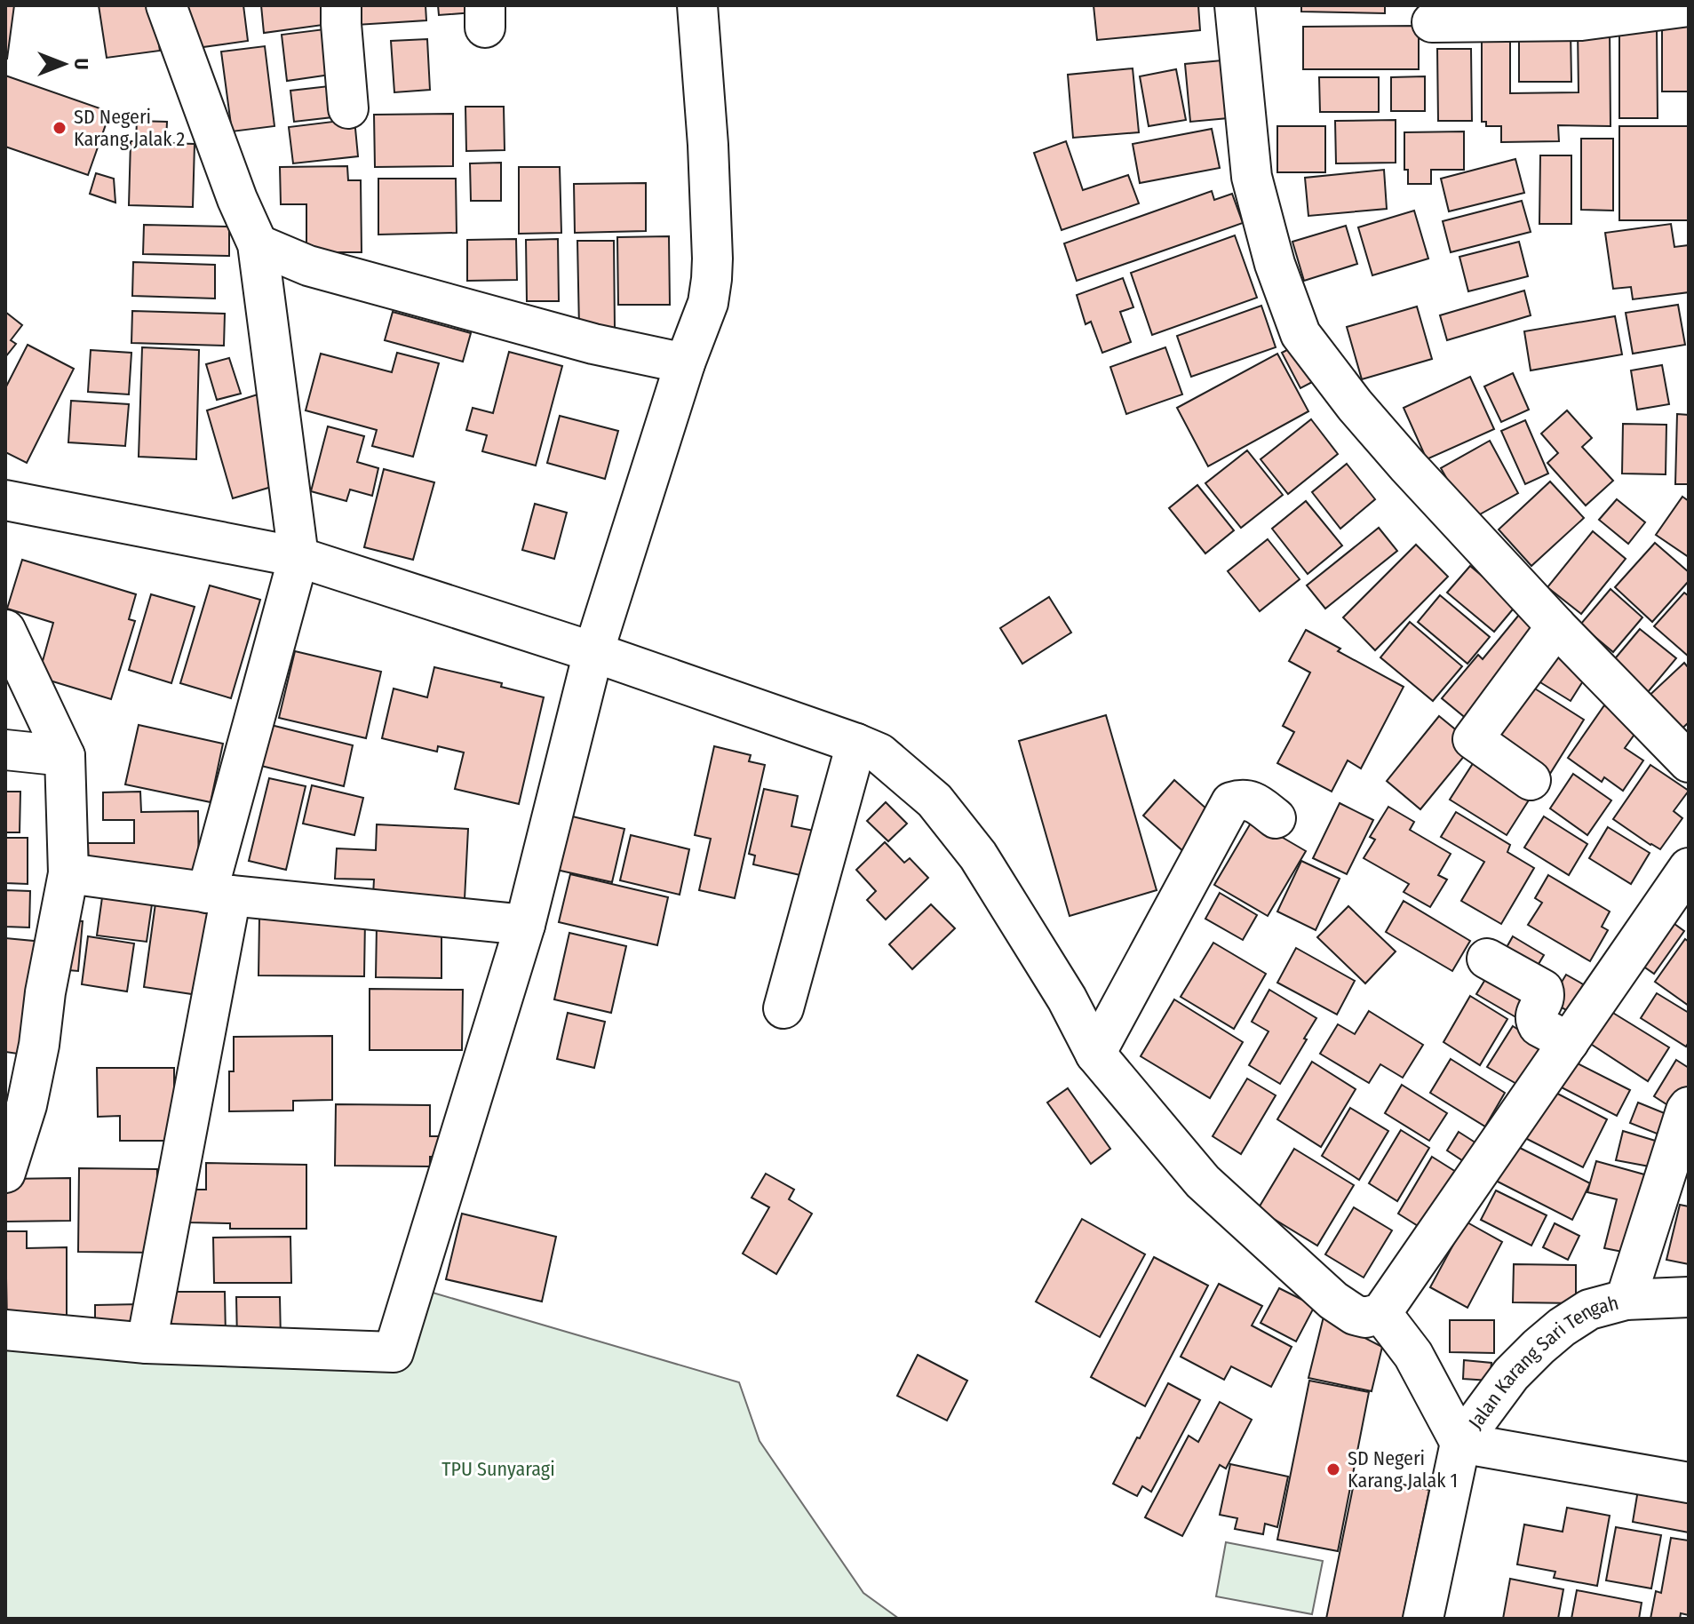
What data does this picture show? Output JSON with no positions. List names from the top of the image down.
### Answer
{
  "streets": {
    "street": ["Jalan Karang Sari Tengah"]
  },
  "parks": ["TPU Sunyaragi"],
  "places": ["SD Negeri Karang Jalak 2", "SD Negeri Karang Jalak 1"],
  "north": "right"
}
